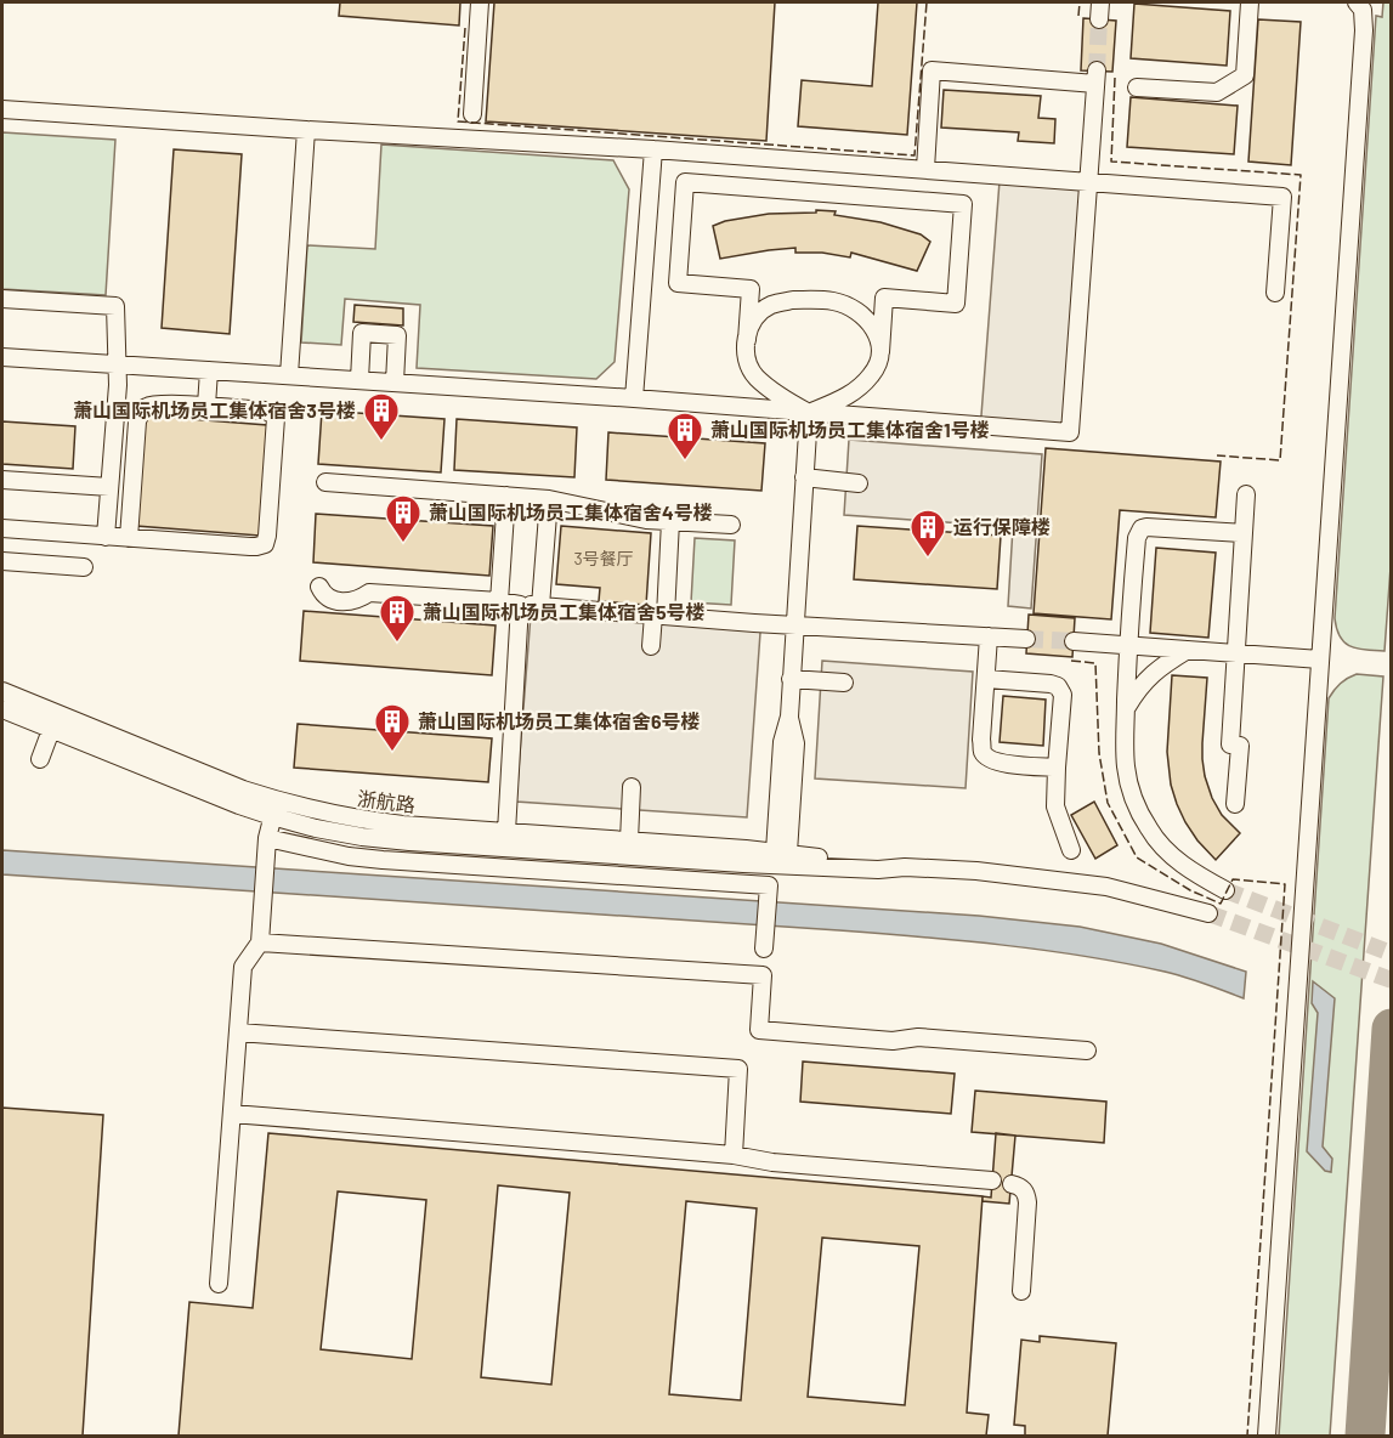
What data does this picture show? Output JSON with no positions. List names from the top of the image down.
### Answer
{
  "streets": {
    "street": ["浙航路"]
  },
  "places": {
    "building": [
      "萧山国际机场员工集体宿舍3号楼",
      "萧山国际机场员工集体宿舍1号楼",
      "萧山国际机场员工集体宿舍4号楼",
      "运行保障楼",
      "萧山国际机场员工集体宿舍5号楼",
      "萧山国际机场员工集体宿舍6号楼"
    ]
  },
  "house_numbers": ["3号餐厅"]
}
